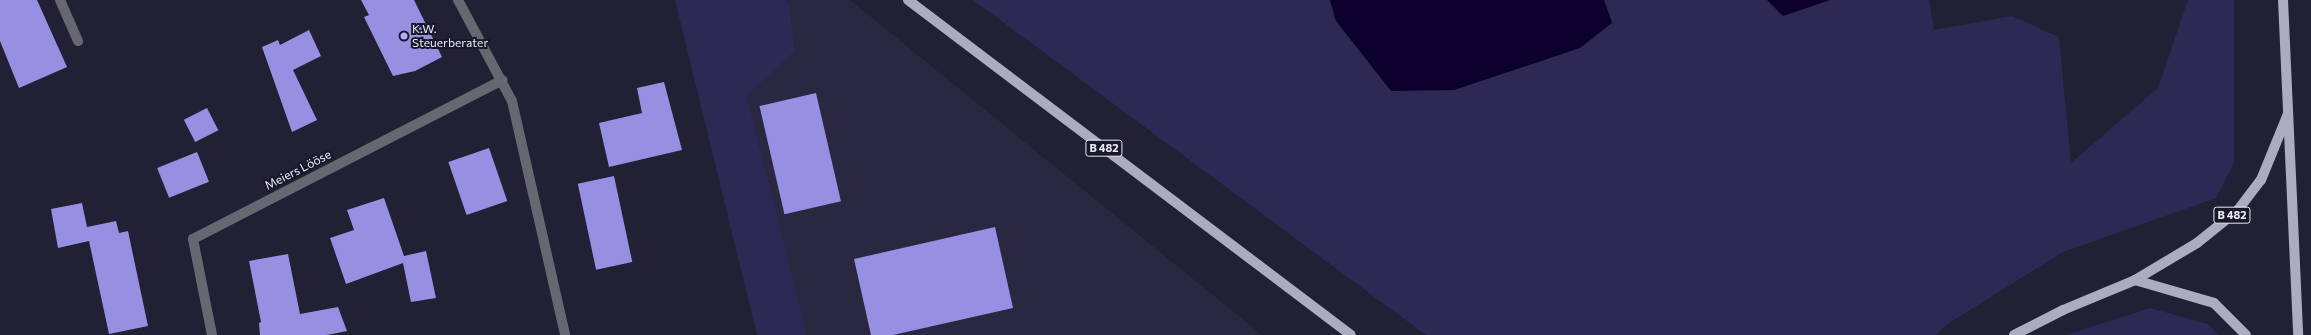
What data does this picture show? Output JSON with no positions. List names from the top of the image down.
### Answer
{
  "streets": {
    "main road": ["B 482"],
    "street": ["Meiers Lööse"]
  },
  "places": ["K.W. Steuerberater"]
}
